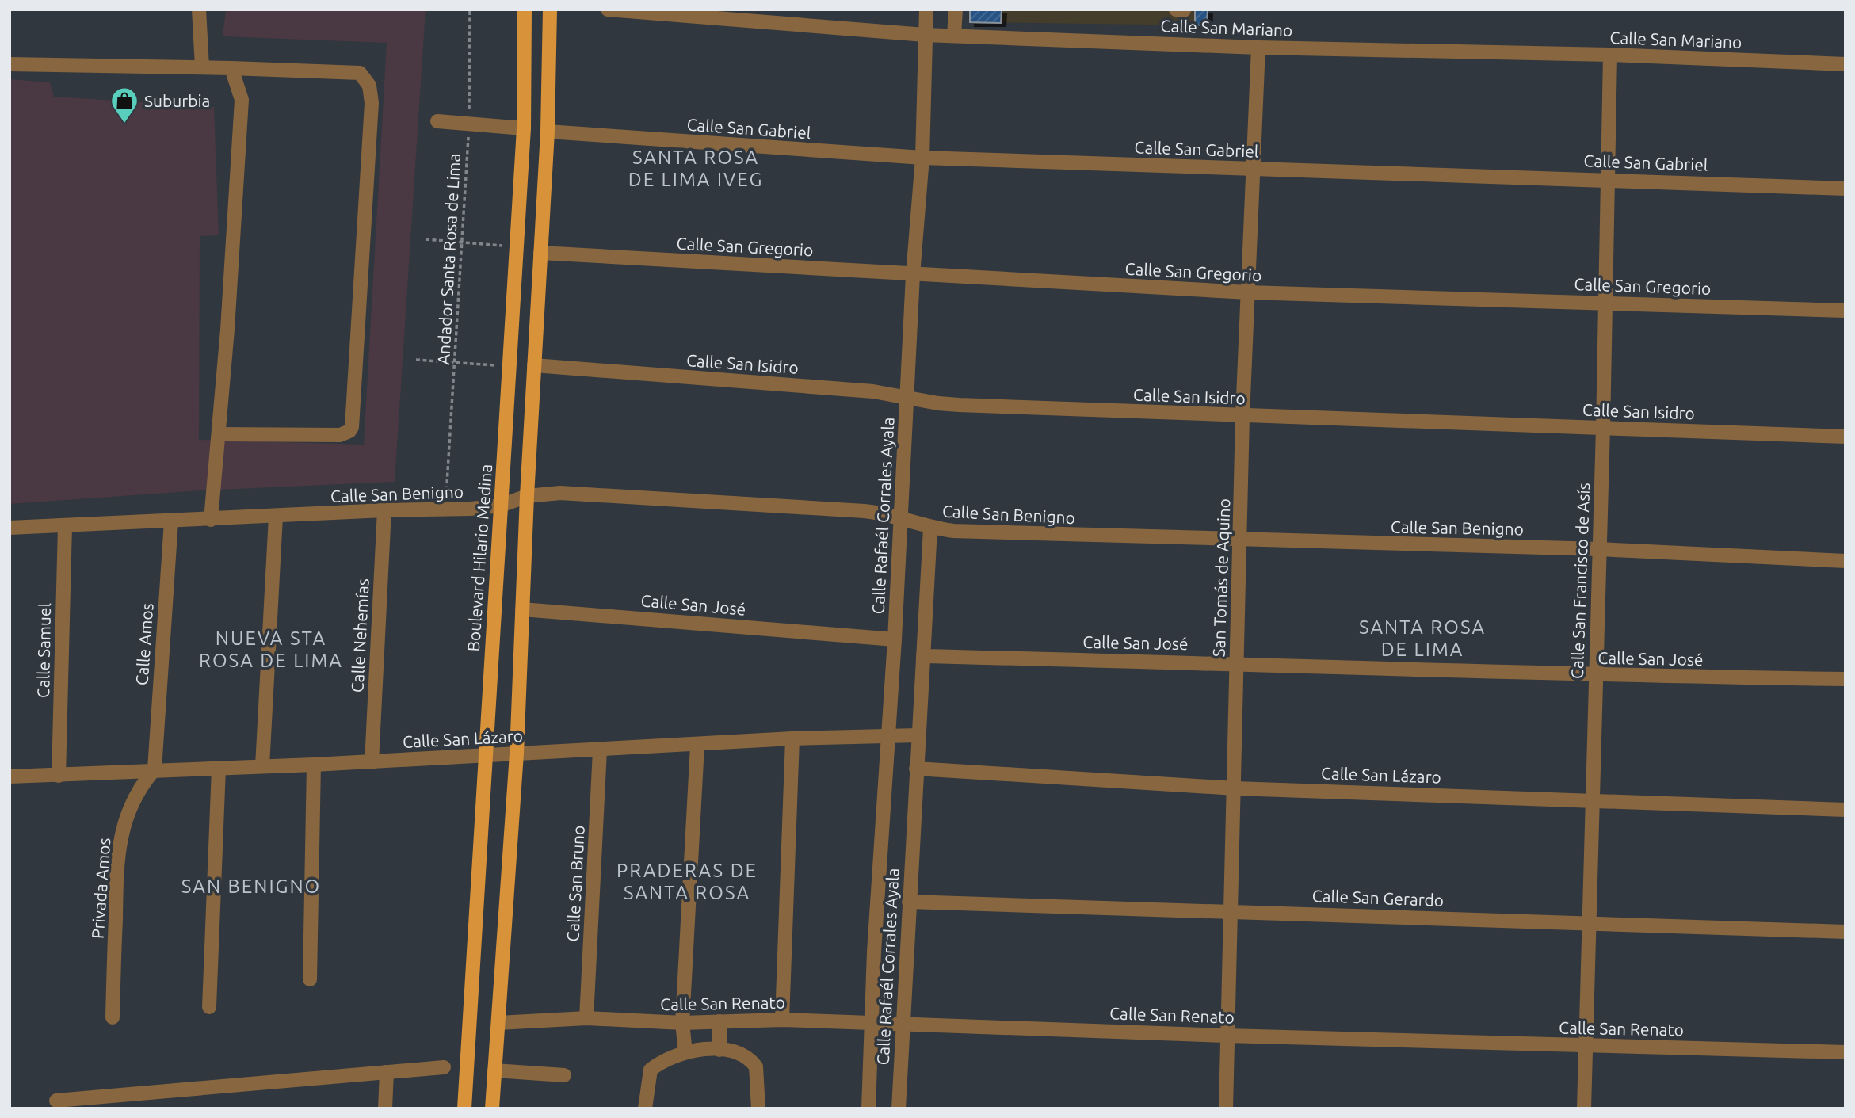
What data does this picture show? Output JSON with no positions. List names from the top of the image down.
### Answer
{
  "streets": {
    "main road": ["Boulevard Hilario Medina"],
    "street": [
      "Calle San Mariano",
      "Calle San Gabriel",
      "Calle San Gregorio",
      "Calle San Isidro",
      "Calle San Benigno",
      "Calle Rafaél Corrales Ayala",
      "San Tomás de Aquino",
      "Calle San Francisco de Asís",
      "Calle San José",
      "Calle Nehemías",
      "Calle Amos",
      "Calle Samuel",
      "Calle San Lázaro",
      "Calle San Bruno",
      "Privada Amos",
      "Calle San Gerardo",
      "Calle San Renato"
    ],
    "path": ["Andador Santa Rosa de Lima"]
  },
  "crossings": [
    ["Calle San Mariano", "Calle Rafaél Corrales Ayala"],
    ["Calle San Mariano", "San Tomás de Aquino"],
    ["Calle San Mariano", "Calle San Francisco de Asís"],
    ["Calle San Gabriel", "Calle Rafaél Corrales Ayala"],
    ["Calle San Gabriel", "San Tomás de Aquino"],
    ["Calle San Gabriel", "Calle San Francisco de Asís"],
    ["Calle San Gregorio", "Calle Rafaél Corrales Ayala"],
    ["Calle San Gregorio", "San Tomás de Aquino"],
    ["Calle San Gregorio", "Calle San Francisco de Asís"],
    ["Andador Santa Rosa de Lima", "Calle San Benigno"],
    ["Calle San Isidro", "Calle Rafaél Corrales Ayala"],
    ["Calle San Isidro", "San Tomás de Aquino"],
    ["Calle San Isidro", "Calle San Francisco de Asís"],
    ["Calle San Benigno", "Calle Rafaél Corrales Ayala"],
    ["Calle San Benigno", "Boulevard Hilario Medina"],
    ["Calle San Benigno", "San Tomás de Aquino"],
    ["Calle San Benigno", "Calle San Francisco de Asís"],
    ["Calle San Benigno", "Calle Nehemías"],
    ["Calle San Benigno", "Calle Amos"],
    ["Calle San Benigno", "Calle Samuel"],
    ["Calle Rafaél Corrales Ayala", "Calle San José"],
    ["Calle Rafaél Corrales Ayala", "Calle San Lázaro"],
    ["Calle Rafaél Corrales Ayala", "Calle San Gerardo"],
    ["Calle Rafaél Corrales Ayala", "Calle San Renato"],
    ["Boulevard Hilario Medina", "Calle San Lázaro"],
    ["San Tomás de Aquino", "Calle San José"],
    ["San Tomás de Aquino", "Calle San Lázaro"],
    ["San Tomás de Aquino", "Calle San Gerardo"],
    ["San Tomás de Aquino", "Calle San Renato"],
    ["Calle San Francisco de Asís", "Calle San José"],
    ["Calle San Francisco de Asís", "Calle San Lázaro"],
    ["Calle San Francisco de Asís", "Calle San Gerardo"],
    ["Calle San Francisco de Asís", "Calle San Renato"],
    ["Calle Nehemías", "Calle San Lázaro"],
    ["Calle Amos", "Calle San Lázaro"],
    ["Calle Amos", "Privada Amos"],
    ["Calle Samuel", "Calle San Lázaro"],
    ["Calle San Lázaro", "Calle San Bruno"],
    ["Calle San Lázaro", "Privada Amos"],
    ["Calle San Bruno", "Calle San Renato"]
  ],
  "districts": [
    "SANTA ROSA DE LIMA IVEG",
    "SANTA ROSA DE LIMA",
    "NUEVA STA ROSA DE LIMA",
    "PRADERAS DE SANTA ROSA",
    "SAN BENIGNO"
  ],
  "places": {
    "shop": ["Suburbia"]
  }
}
